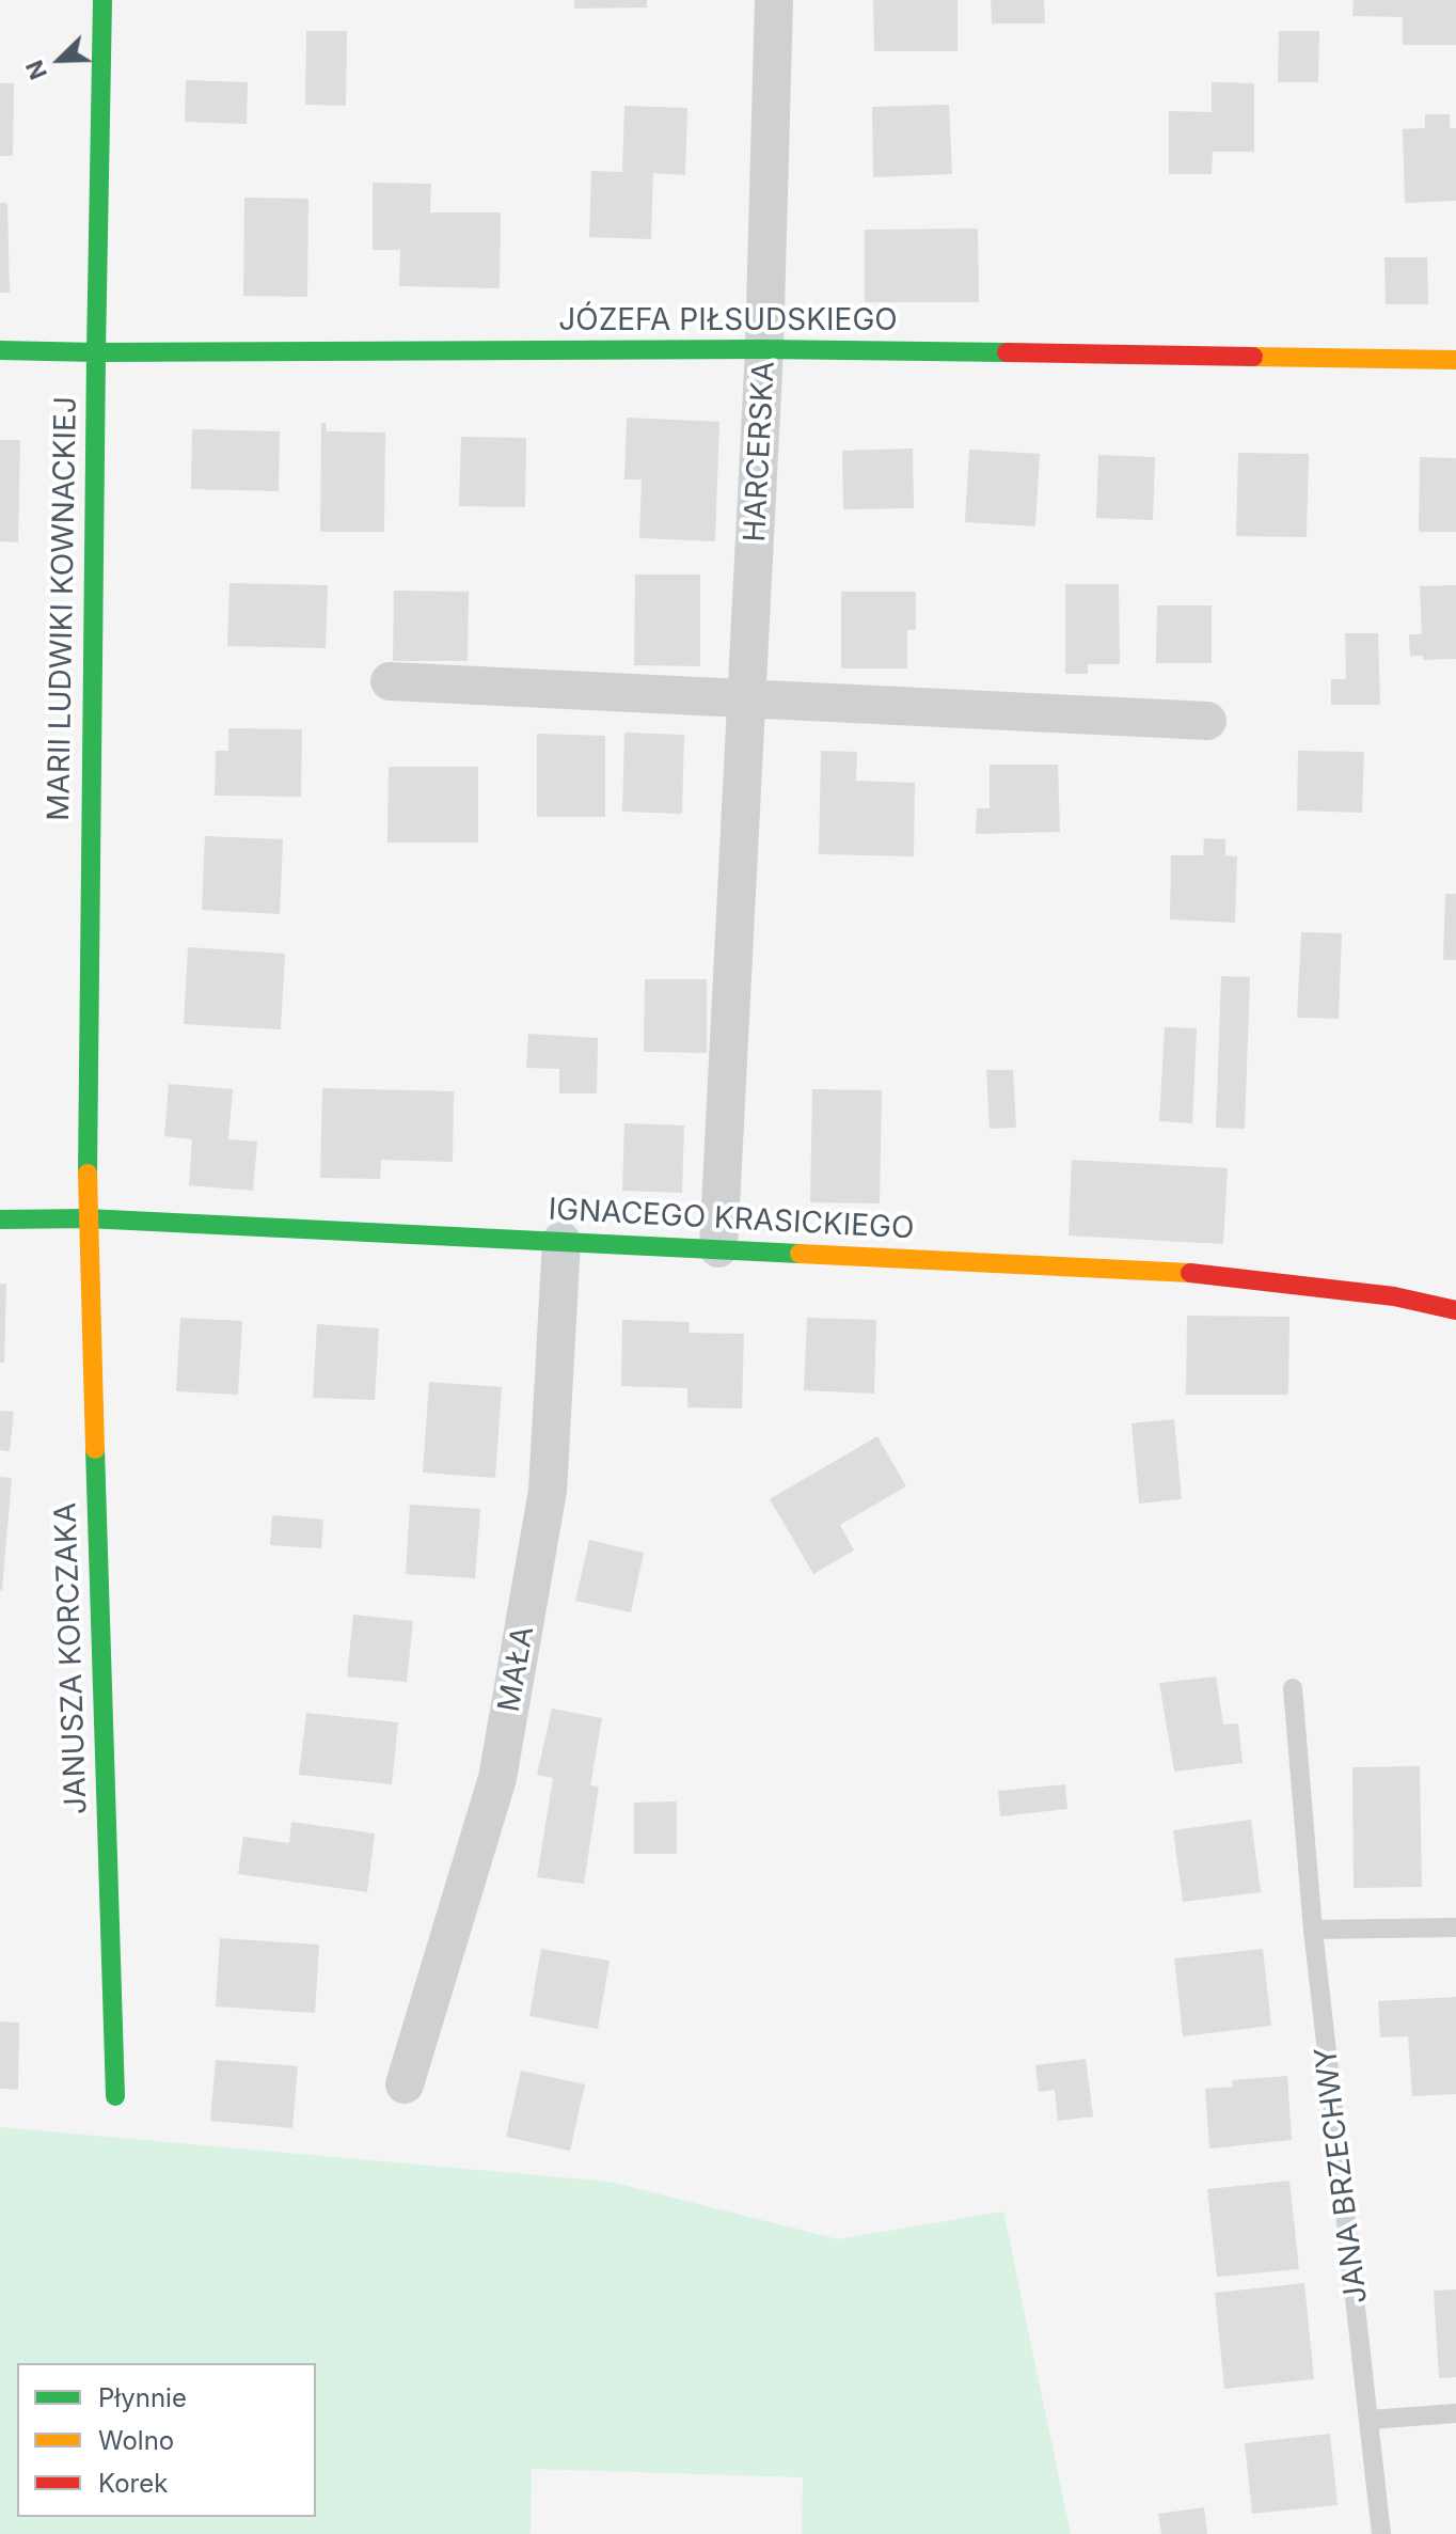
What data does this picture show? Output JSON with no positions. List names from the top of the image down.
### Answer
{
  "streets": {
    "street": [
      "JÓZEFA PIŁSUDSKIEGO",
      "HARCERSKA",
      "MARII LUDWIKI KOWNACKIEJ",
      "IGNACEGO KRASICKIEGO",
      "JANUSZA KORCZAKA",
      "MAŁA"
    ],
    "lane": ["JANA BRZECHWY"]
  },
  "crossings": [
    ["JÓZEFA PIŁSUDSKIEGO", "HARCERSKA"],
    ["JÓZEFA PIŁSUDSKIEGO", "MARII LUDWIKI KOWNACKIEJ"],
    ["HARCERSKA", "IGNACEGO KRASICKIEGO"],
    ["MARII LUDWIKI KOWNACKIEJ", "IGNACEGO KRASICKIEGO"],
    ["MARII LUDWIKI KOWNACKIEJ", "JANUSZA KORCZAKA"],
    ["IGNACEGO KRASICKIEGO", "JANUSZA KORCZAKA"],
    ["IGNACEGO KRASICKIEGO", "MAŁA"]
  ],
  "legend": ["Płynnie", "Wolno", "Korek"],
  "north": "bottom left"
}
